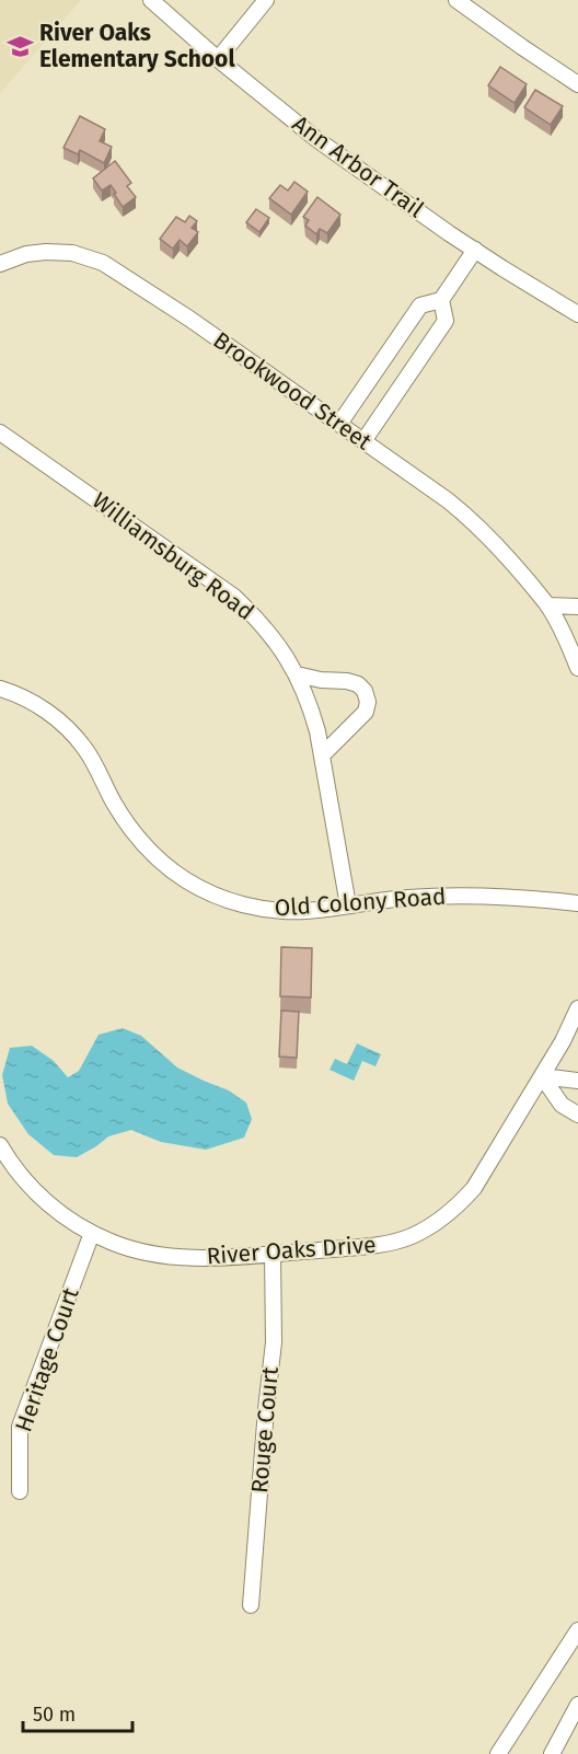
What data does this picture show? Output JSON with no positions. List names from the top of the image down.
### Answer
{
  "streets": {
    "street": [
      "Ann Arbor Trail",
      "Brookwood Street",
      "Williamsburg Road",
      "Old Colony Road",
      "River Oaks Drive",
      "Heritage Court",
      "Rouge Court"
    ]
  },
  "crossings": [
    ["Williamsburg Road", "Old Colony Road"],
    ["River Oaks Drive", "Heritage Court"],
    ["River Oaks Drive", "Rouge Court"]
  ],
  "places": {
    "school or university": ["River Oaks Elementary School"]
  },
  "scale_bar": "50 m"
}
